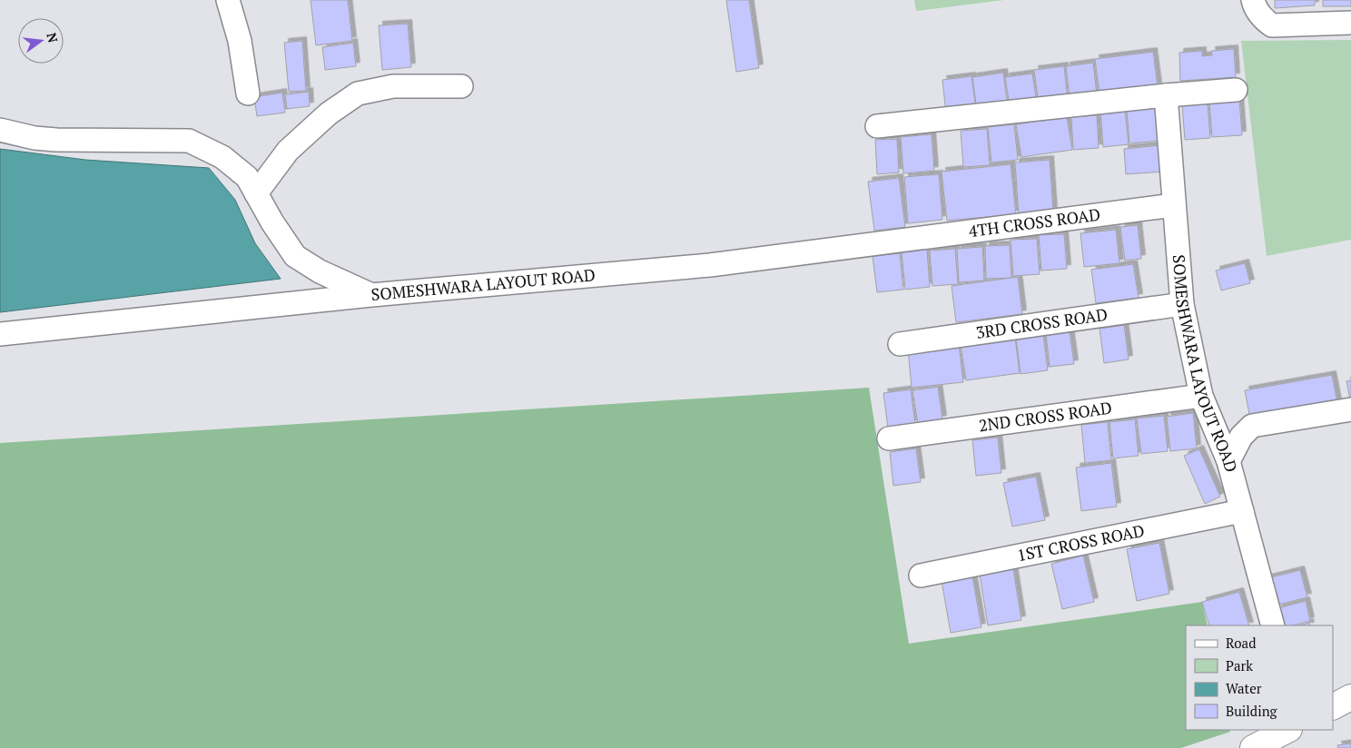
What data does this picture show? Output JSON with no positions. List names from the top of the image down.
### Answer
{
  "streets": {
    "street": [
      "4TH CROSS ROAD",
      "SOMESHWARA LAYOUT ROAD",
      "3RD CROSS ROAD",
      "2ND CROSS ROAD",
      "1ST CROSS ROAD"
    ]
  },
  "crossings": [
    ["4TH CROSS ROAD", "SOMESHWARA LAYOUT ROAD"],
    ["SOMESHWARA LAYOUT ROAD", "3RD CROSS ROAD"],
    ["SOMESHWARA LAYOUT ROAD", "2ND CROSS ROAD"],
    ["SOMESHWARA LAYOUT ROAD", "1ST CROSS ROAD"]
  ],
  "legend": [
    "Road",
    "Park",
    "Water",
    "Building"
  ],
  "north": "right"
}
